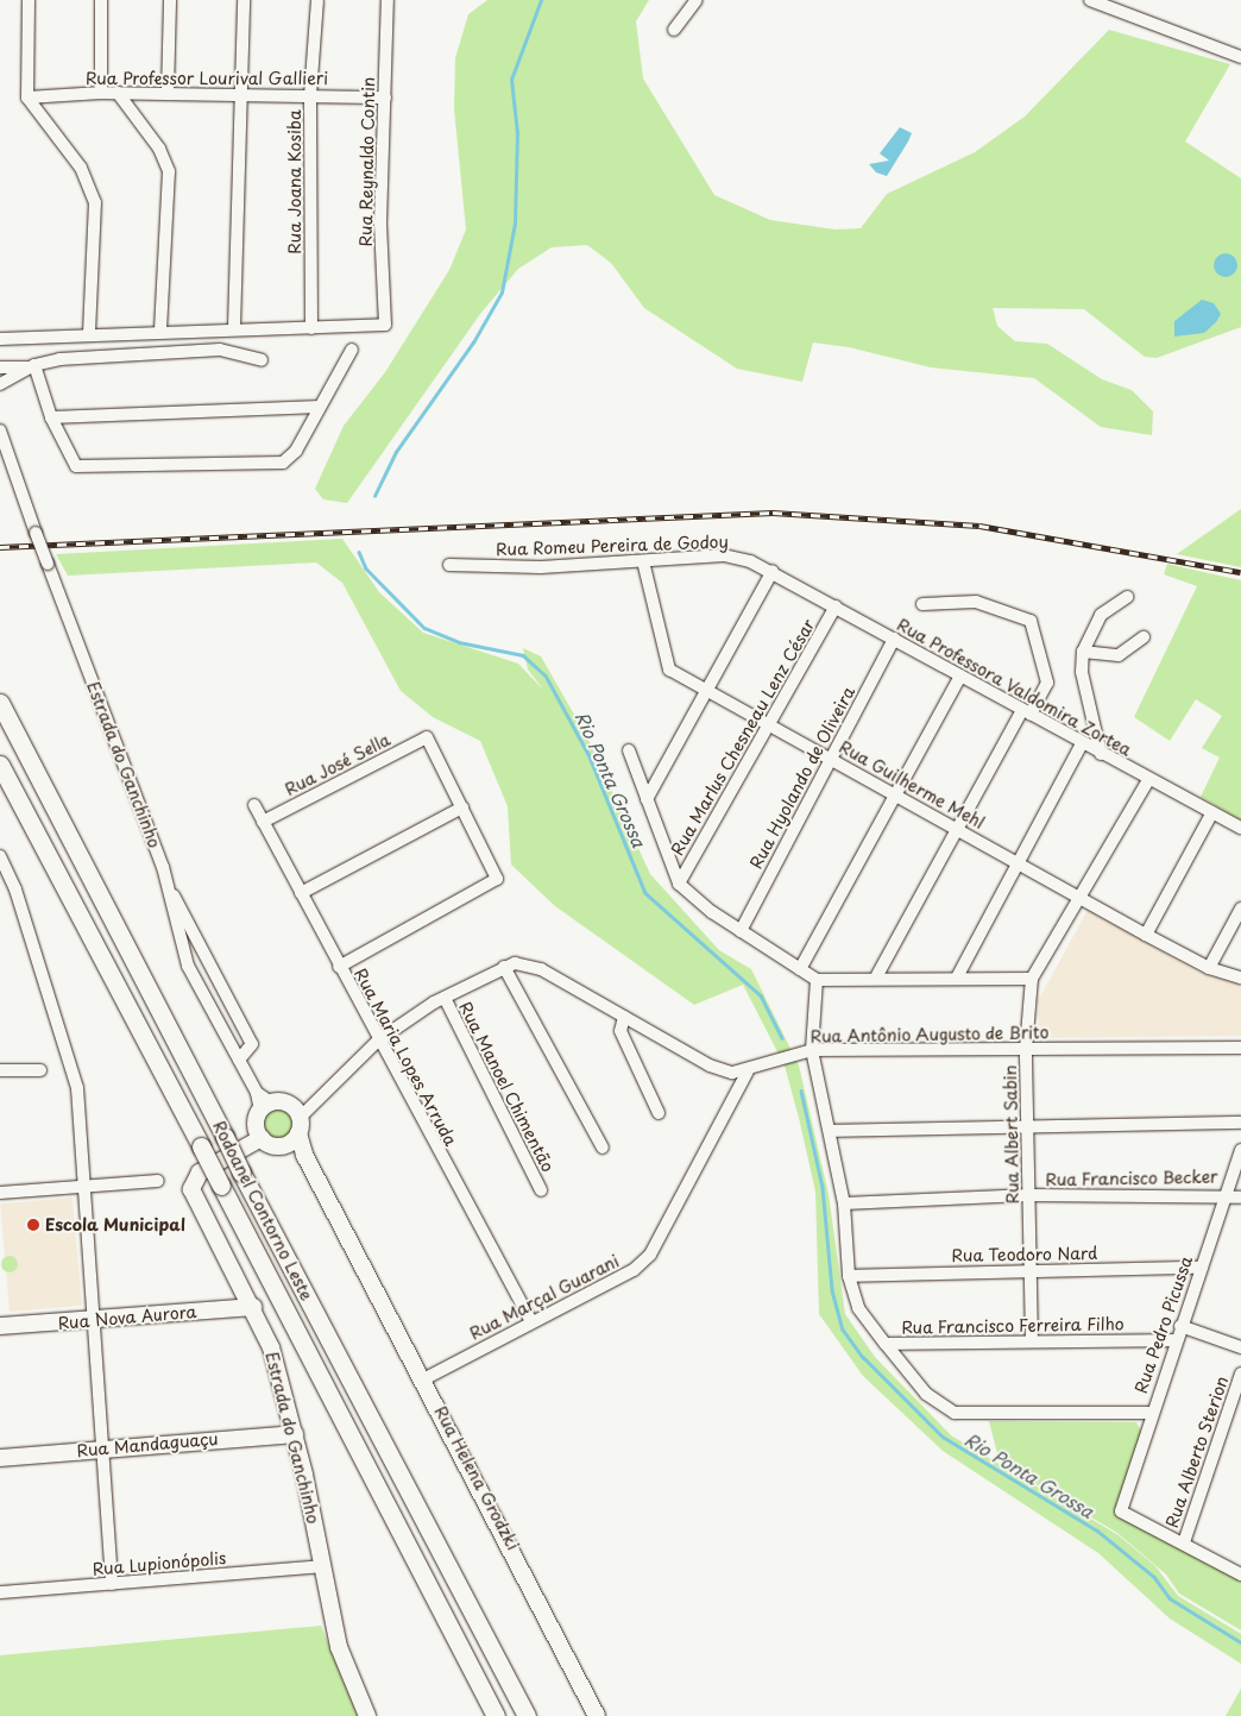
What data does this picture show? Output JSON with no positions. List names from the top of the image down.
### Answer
{
  "streets": {
    "highway": ["Rodoanel Contorno Leste"],
    "main road": [
      "Estrada do Ganchinho",
      "Rua Nova Aurora",
      "Rua Mandaguaçu",
      "Rua Helena Grodzki"
    ],
    "street": [
      "Rua Professor Lourival Gallieri",
      "Rua Reynaldo Contin",
      "Rua Joana Kosiba",
      "Rua Romeu Pereira de Godoy",
      "Rua Professora Valdomira Zortea",
      "Rua Marlus Chesneau Lenz César",
      "Rua José Sella",
      "Rua Hyolando de Oliveira",
      "Rua Guilherme Mehl",
      "Rua Antônio Augusto de Brito",
      "Rua Maria Lopes Arruda",
      "Rua Manoel Chimentão",
      "Rua Albert Sabin",
      "Rua Francisco Becker",
      "Rua Teodoro Nard",
      "Rua Marçal Guarani",
      "Rua Pedro Picussa",
      "Rua Francisco Ferreira Filho",
      "Rua Alberto Sterion",
      "Rua Lupionópolis"
    ]
  },
  "crossings": [
    ["Rua Professor Lourival Gallieri", "Rua Reynaldo Contin"],
    ["Rua Professor Lourival Gallieri", "Rua Joana Kosiba"],
    ["Rua Reynaldo Contin", "Rua Joana Kosiba"],
    ["Rua Romeu Pereira de Godoy", "Rua Professora Valdomira Zortea"],
    ["Rua Romeu Pereira de Godoy", "Rua Guilherme Mehl"],
    ["Rua Professora Valdomira Zortea", "Rua Marlus Chesneau Lenz César"],
    ["Rua Professora Valdomira Zortea", "Rua Hyolando de Oliveira"],
    ["Rua Professora Valdomira Zortea", "Rua Albert Sabin"],
    ["Rua Marlus Chesneau Lenz César", "Rua Guilherme Mehl"],
    ["Estrada do Ganchinho", "Rua Nova Aurora"],
    ["Estrada do Ganchinho", "Rua Mandaguaçu"],
    ["Estrada do Ganchinho", "Rua Lupionópolis"],
    ["Rua José Sella", "Rua Maria Lopes Arruda"],
    ["Rua Hyolando de Oliveira", "Rua Guilherme Mehl"],
    ["Rua Guilherme Mehl", "Rua Albert Sabin"],
    ["Rua Antônio Augusto de Brito", "Rua Maria Lopes Arruda"],
    ["Rua Antônio Augusto de Brito", "Rua Manoel Chimentão"],
    ["Rua Antônio Augusto de Brito", "Rua Albert Sabin"],
    ["Rua Antônio Augusto de Brito", "Rua Marçal Guarani"],
    ["Rua Antônio Augusto de Brito", "Rua Helena Grodzki"],
    ["Rua Maria Lopes Arruda", "Rua Marçal Guarani"],
    ["Rua Albert Sabin", "Rua Francisco Becker"],
    ["Rua Albert Sabin", "Rua Teodoro Nard"],
    ["Rua Albert Sabin", "Rua Francisco Ferreira Filho"],
    ["Rua Francisco Becker", "Rua Pedro Picussa"],
    ["Rua Teodoro Nard", "Rua Pedro Picussa"],
    ["Rua Marçal Guarani", "Rua Helena Grodzki"],
    ["Rua Pedro Picussa", "Rua Francisco Ferreira Filho"],
    ["Rua Pedro Picussa", "Rua Alberto Sterion"]
  ],
  "water": ["Rio Ponta Grossa"],
  "places": ["Escola Municipal"]
}
